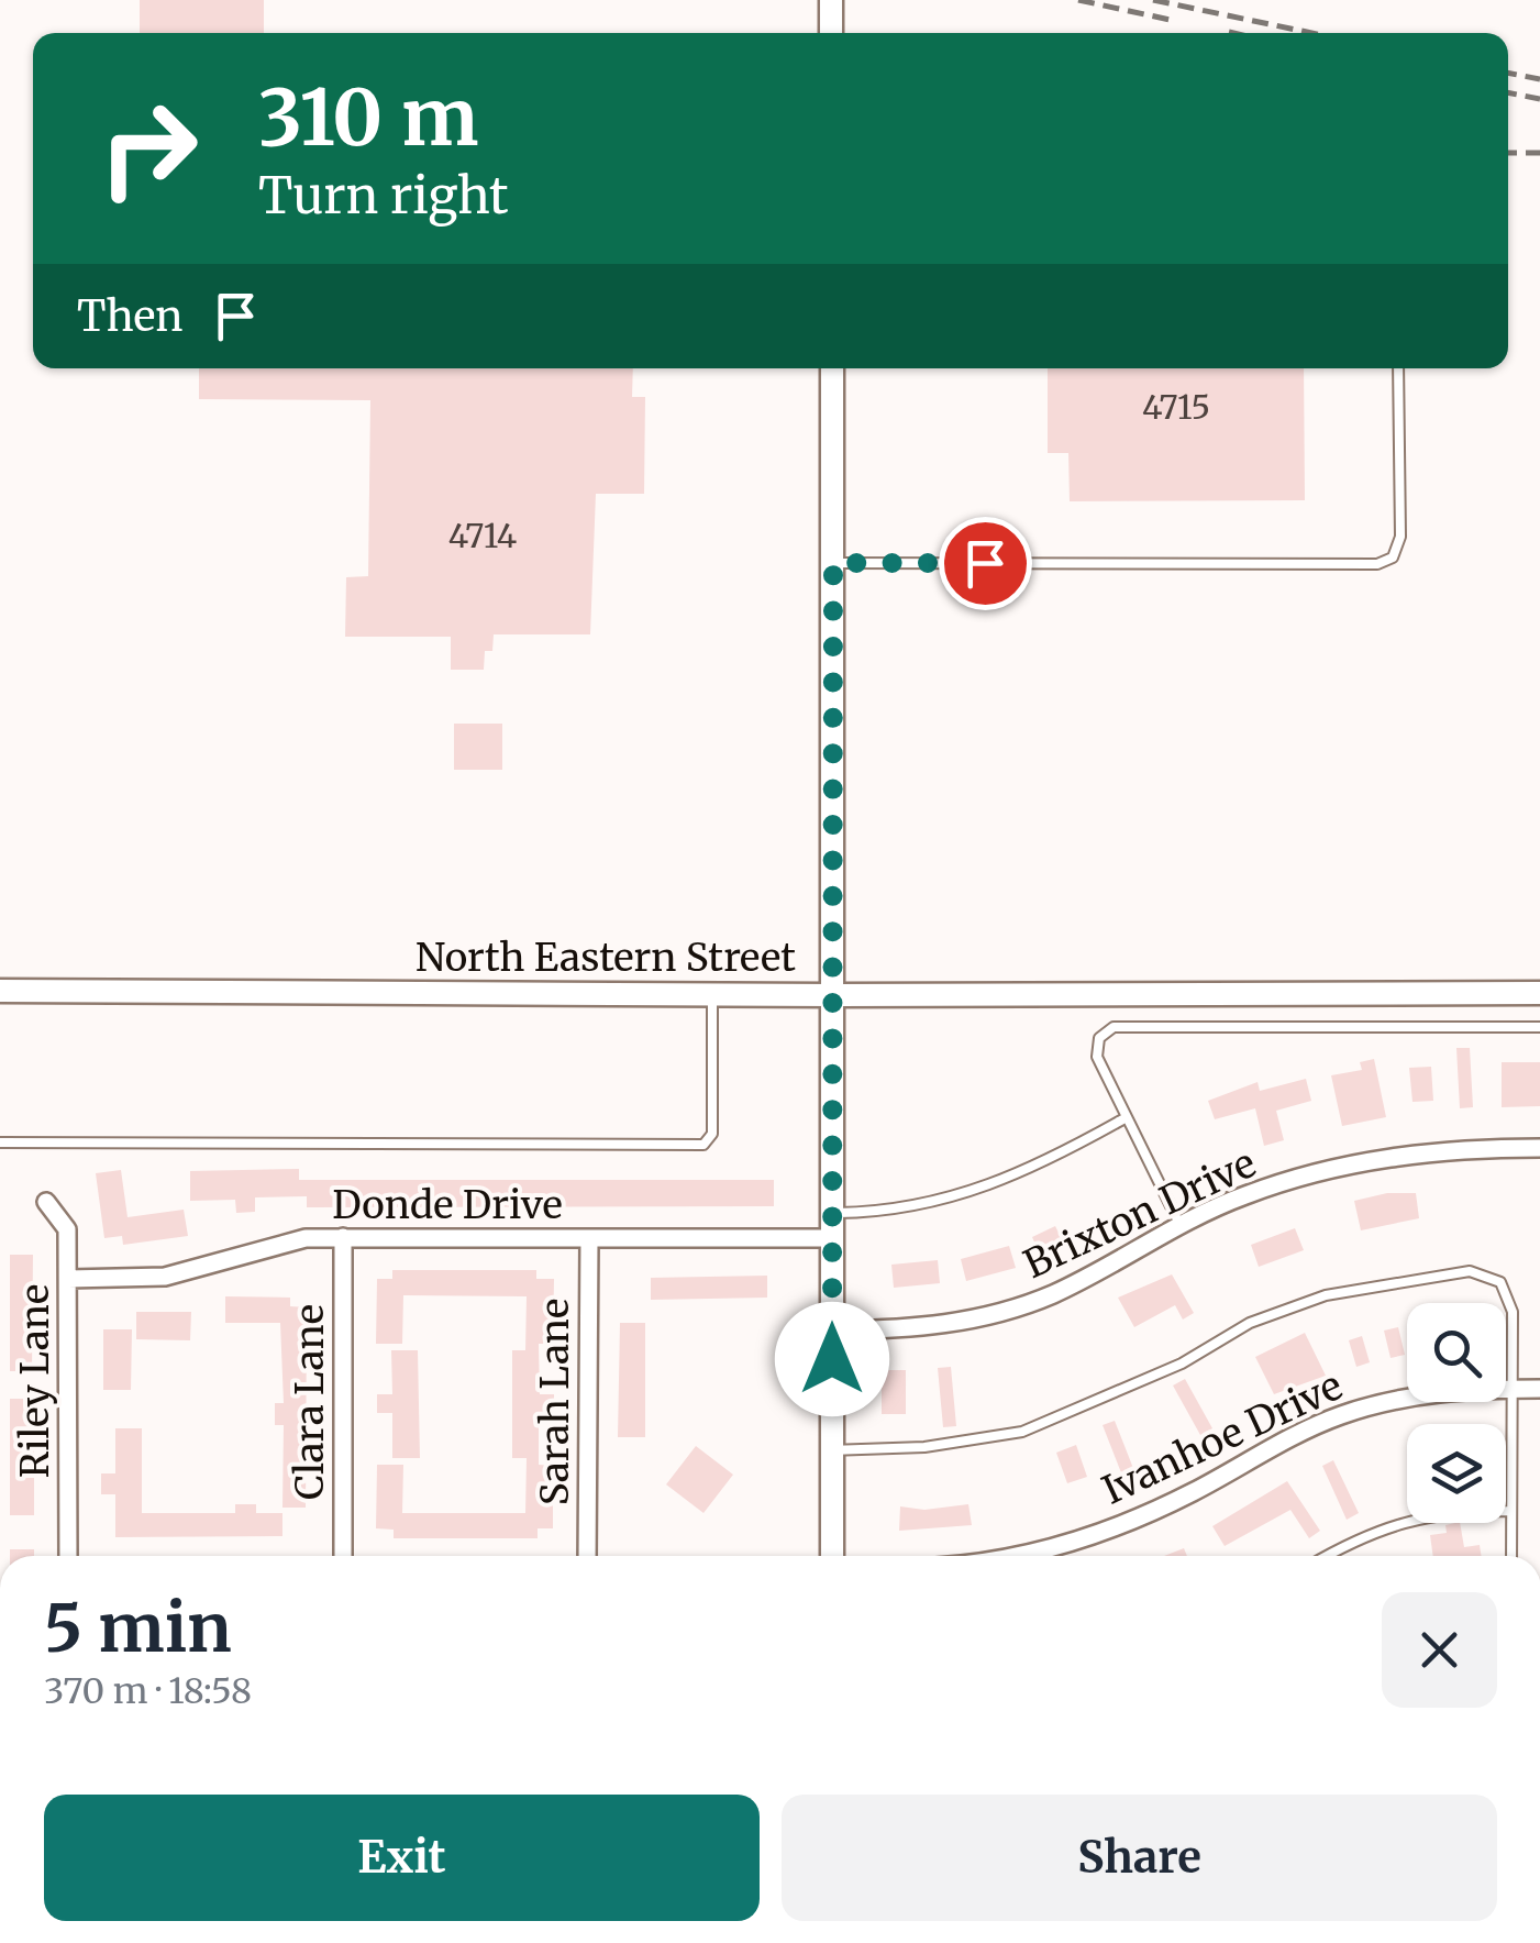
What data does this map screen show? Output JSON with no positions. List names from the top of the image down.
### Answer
{
  "streets": {
    "main road": ["North Eastern Street"],
    "street": [
      "Donde Drive",
      "Brixton Drive",
      "Riley Lane",
      "Clara Lane",
      "Sarah Lane",
      "Ivanhoe Drive"
    ]
  },
  "crossings": [
    ["Donde Drive", "Riley Lane"],
    ["Donde Drive", "Clara Lane"],
    ["Donde Drive", "Sarah Lane"]
  ],
  "house_numbers": ["4715", "4714"],
  "page": {
    "turn": ["310 m", "Turn right"],
    "then": "Then",
    "heading": ["5 min", "370 m · 18:58"],
    "buttons": ["Exit", "Share"]
  }
}
